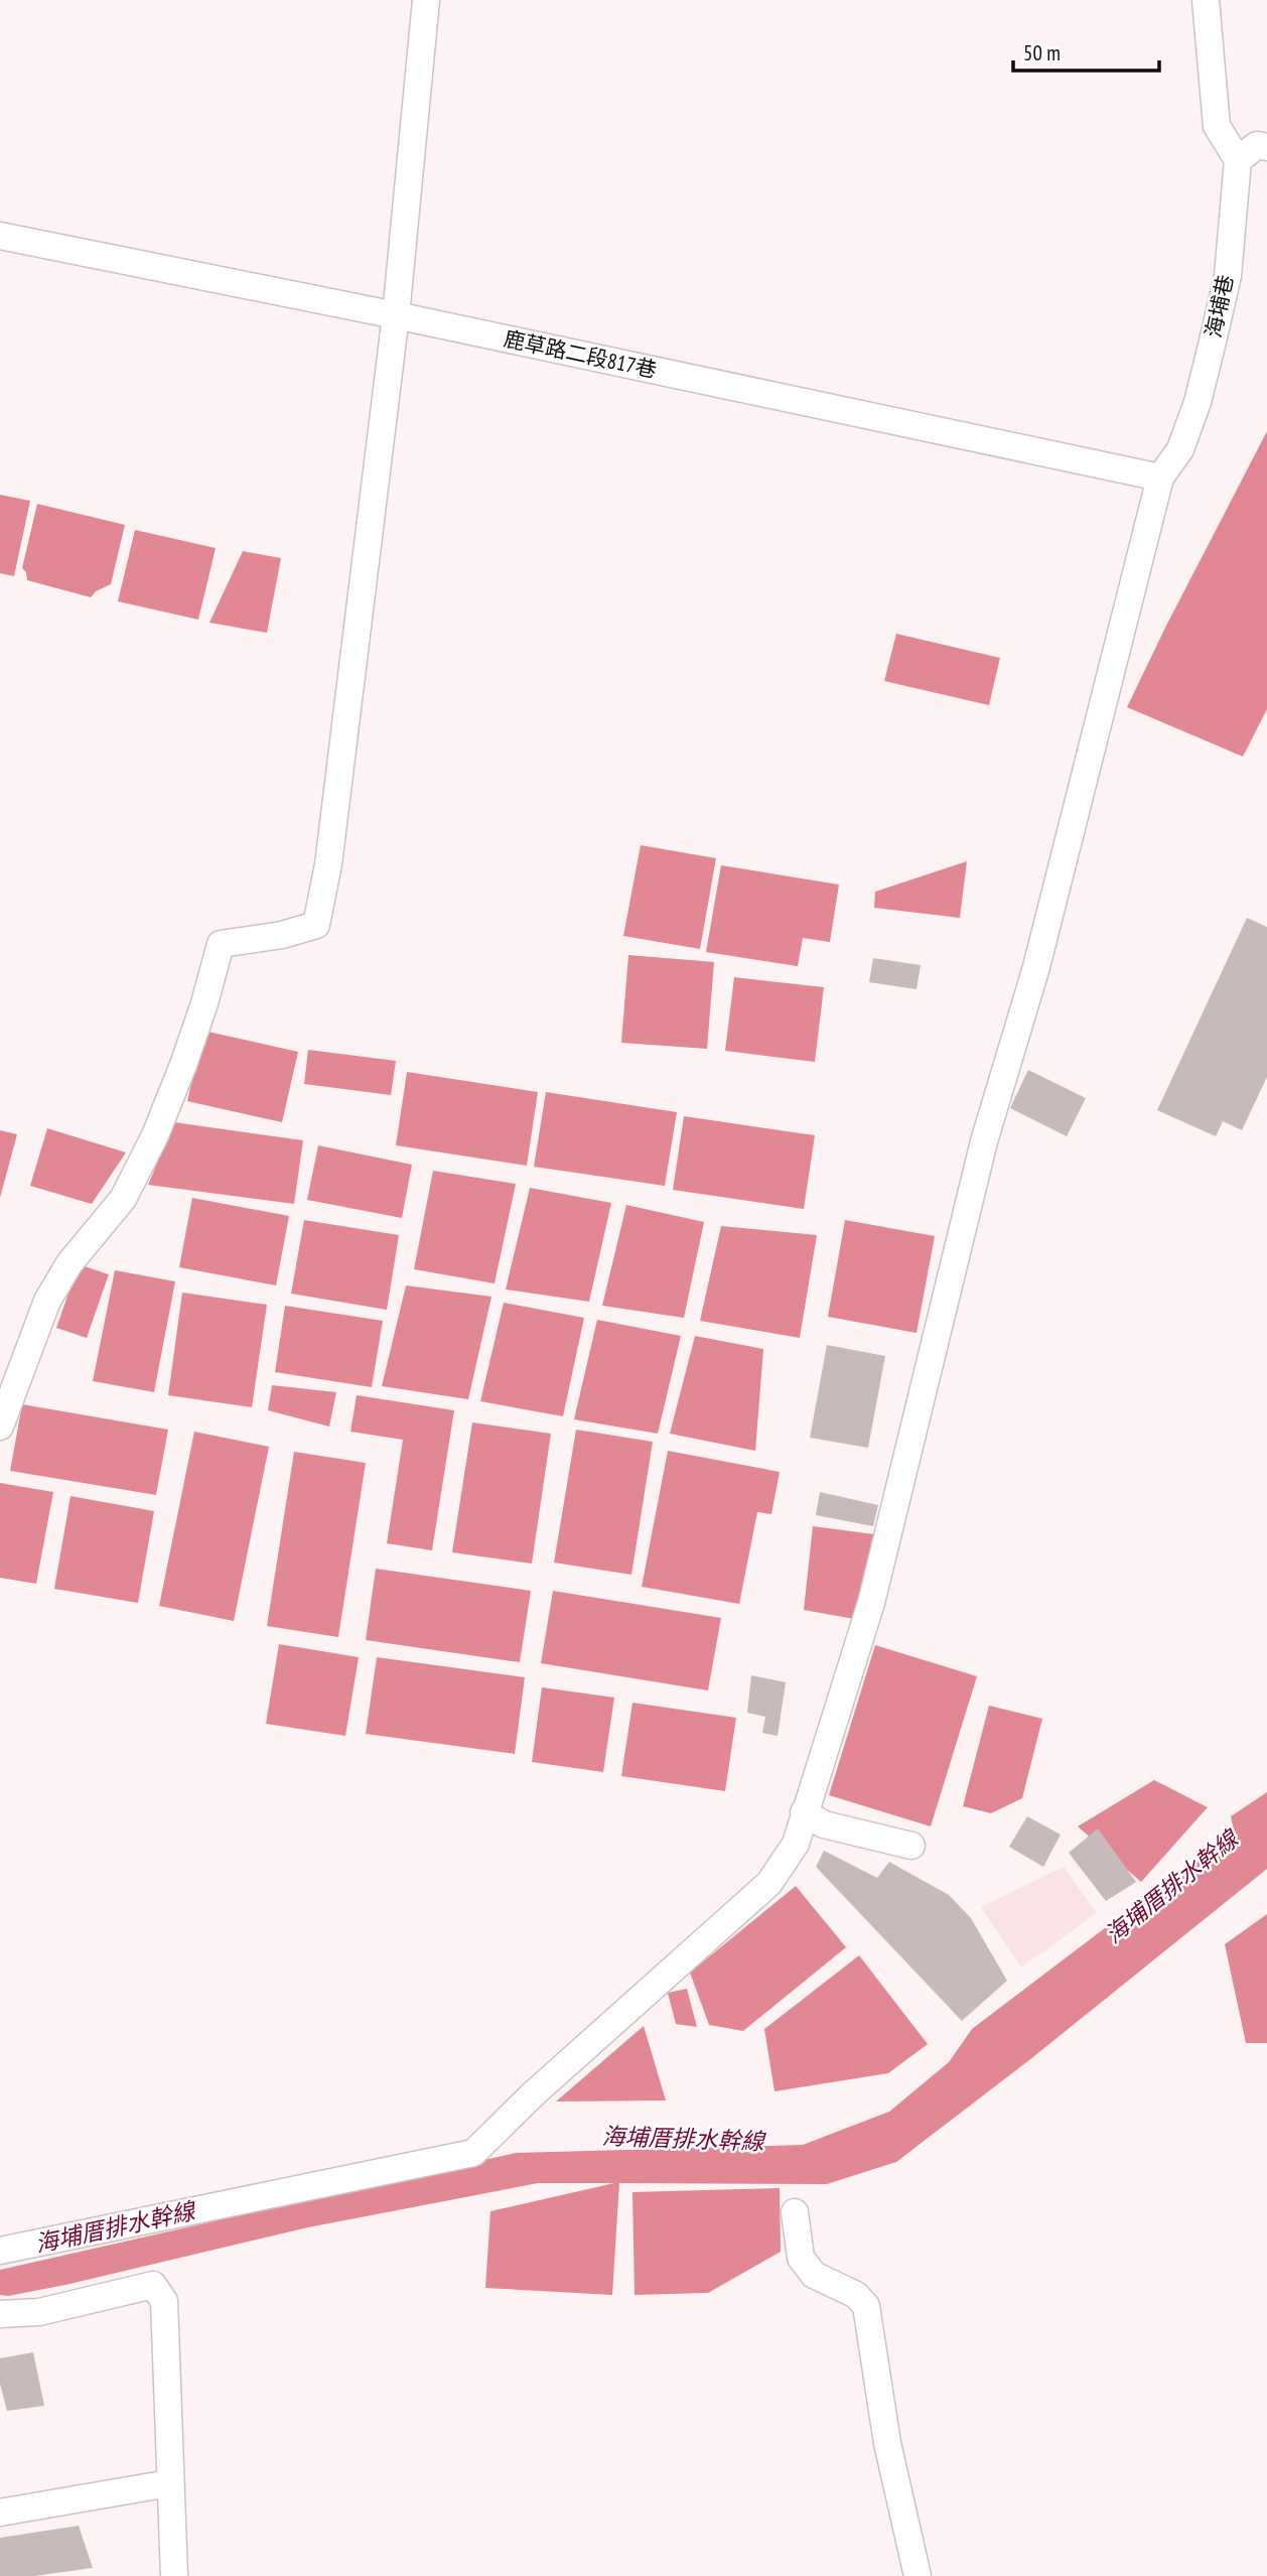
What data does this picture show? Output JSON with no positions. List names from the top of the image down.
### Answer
{
  "streets": {
    "street": ["海埔巷", "鹿草路二段817巷"]
  },
  "crossings": [
    ["海埔巷", "鹿草路二段817巷"]
  ],
  "water": ["海埔厝排水幹線"],
  "scale_bar": "50 m"
}
